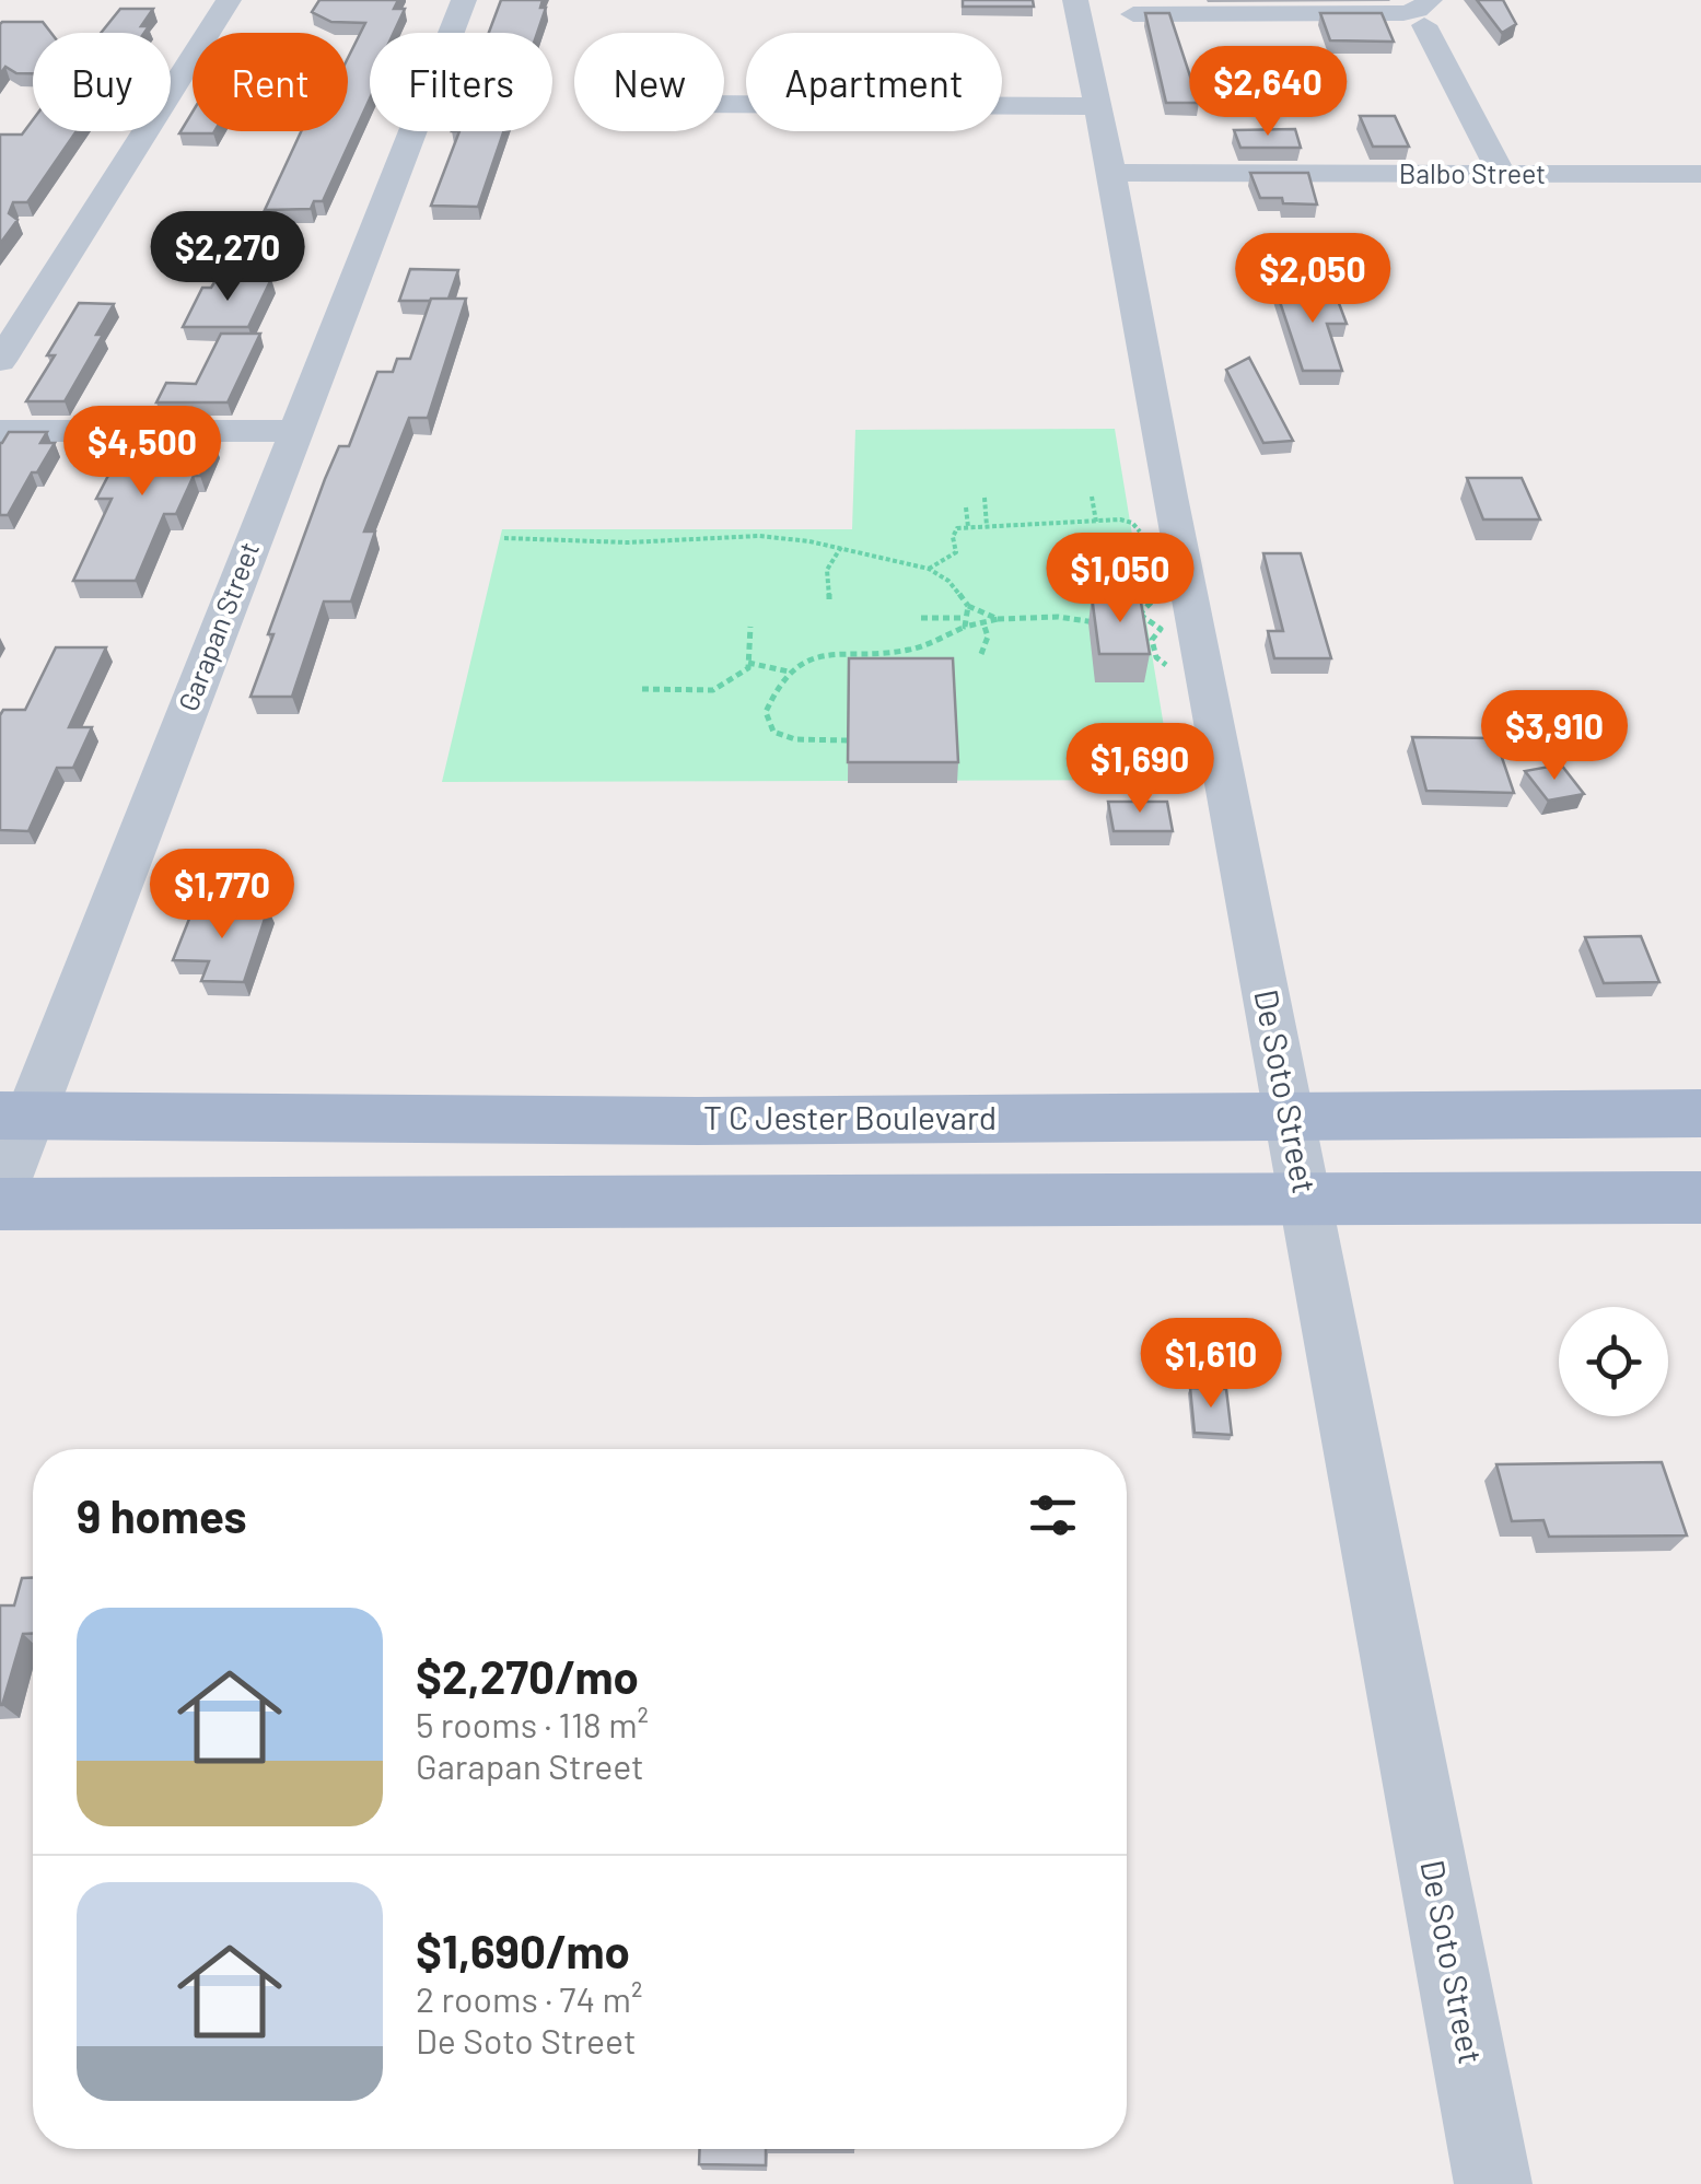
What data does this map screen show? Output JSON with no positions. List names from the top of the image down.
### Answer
{
  "streets": {
    "main road": ["T C Jester Boulevard"],
    "street": ["Balbo Street", "Garapan Street", "De Soto Street"]
  },
  "crossings": [
    ["Balbo Street", "De Soto Street"],
    ["Garapan Street", "T C Jester Boulevard"],
    ["De Soto Street", "T C Jester Boulevard"]
  ],
  "page": {
    "chip": [
      "Buy",
      "Rent",
      "Filters",
      "New",
      "Apartment"
    ],
    "price": [
      "$2,640",
      "$2,270",
      "$2,050",
      "$4,500",
      "$1,050",
      "$3,910",
      "$1,690",
      "$1,770",
      "$1,610"
    ],
    "heading": "9 homes",
    "list": [
      {
        "name": "$2,270/mo",
        "note": "5 rooms · 118 m² · Garapan Street"
      },
      {
        "name": "$1,690/mo",
        "note": "2 rooms · 74 m² · De Soto Street"
      }
    ]
  }
}
